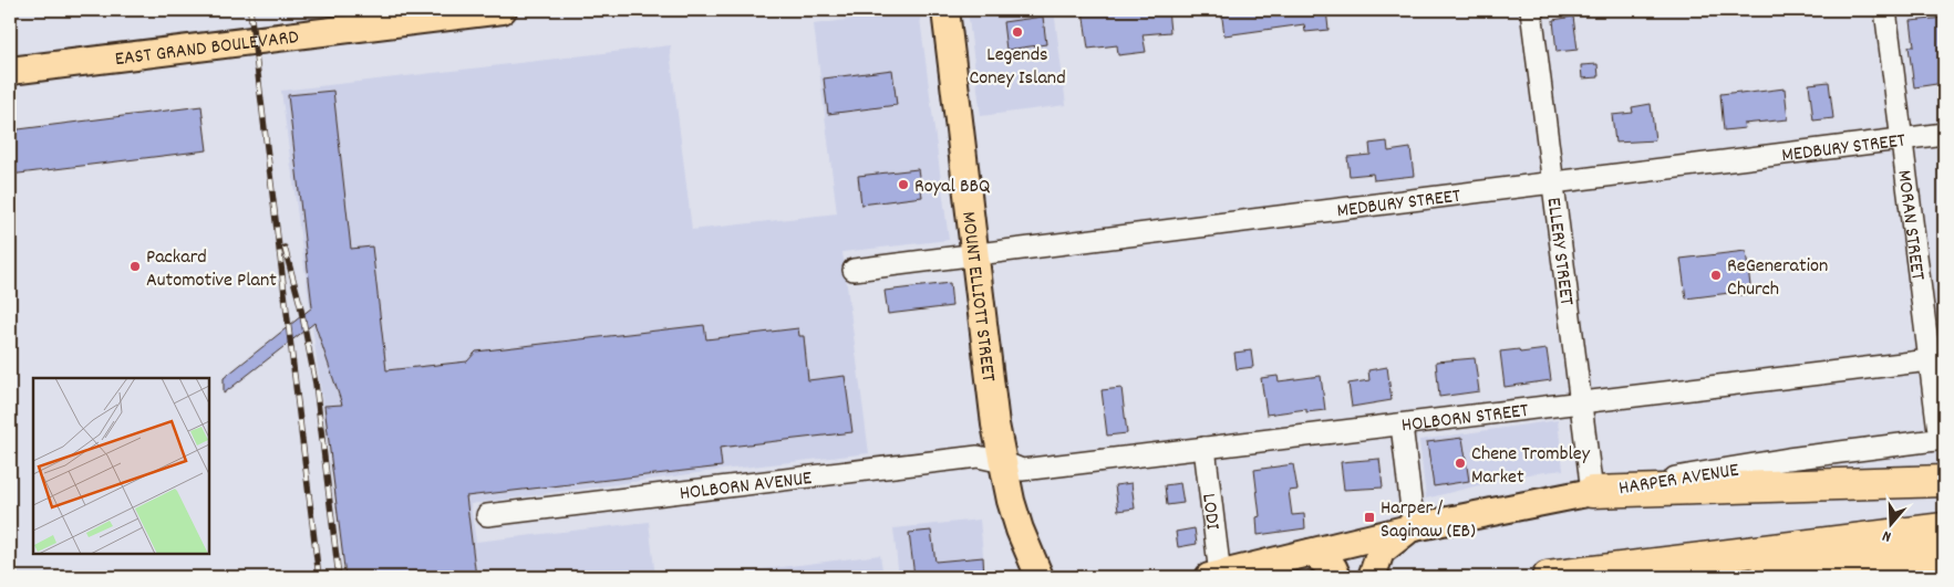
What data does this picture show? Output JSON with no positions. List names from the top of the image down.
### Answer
{
  "streets": {
    "main road": ["EAST GRAND BOULEVARD", "MOUNT ELLIOTT STREET", "HARPER AVENUE"],
    "street": [
      "MEDBURY STREET",
      "MORAN STREET",
      "ELLERY STREET",
      "HOLBORN STREET",
      "HOLBORN AVENUE",
      "LODI"
    ]
  },
  "crossings": [
    ["MEDBURY STREET", "MORAN STREET"],
    ["MEDBURY STREET", "ELLERY STREET"],
    ["MEDBURY STREET", "MOUNT ELLIOTT STREET"],
    ["MORAN STREET", "HOLBORN STREET"],
    ["MORAN STREET", "HARPER AVENUE"],
    ["ELLERY STREET", "HOLBORN STREET"],
    ["ELLERY STREET", "HARPER AVENUE"],
    ["MOUNT ELLIOTT STREET", "HOLBORN STREET"],
    ["MOUNT ELLIOTT STREET", "HOLBORN AVENUE"],
    ["HOLBORN STREET", "HOLBORN AVENUE"],
    ["HOLBORN STREET", "LODI"],
    ["HARPER AVENUE", "LODI"]
  ],
  "places": {
    "other": [
      "Legends Coney Island",
      "Royal BBQ",
      "Packard Automotive Plant",
      "ReGeneration Church",
      "Chene Trombley Market"
    ],
    "transit": ["Harper / Saginaw (EB)"]
  },
  "north": "bottom"
}
